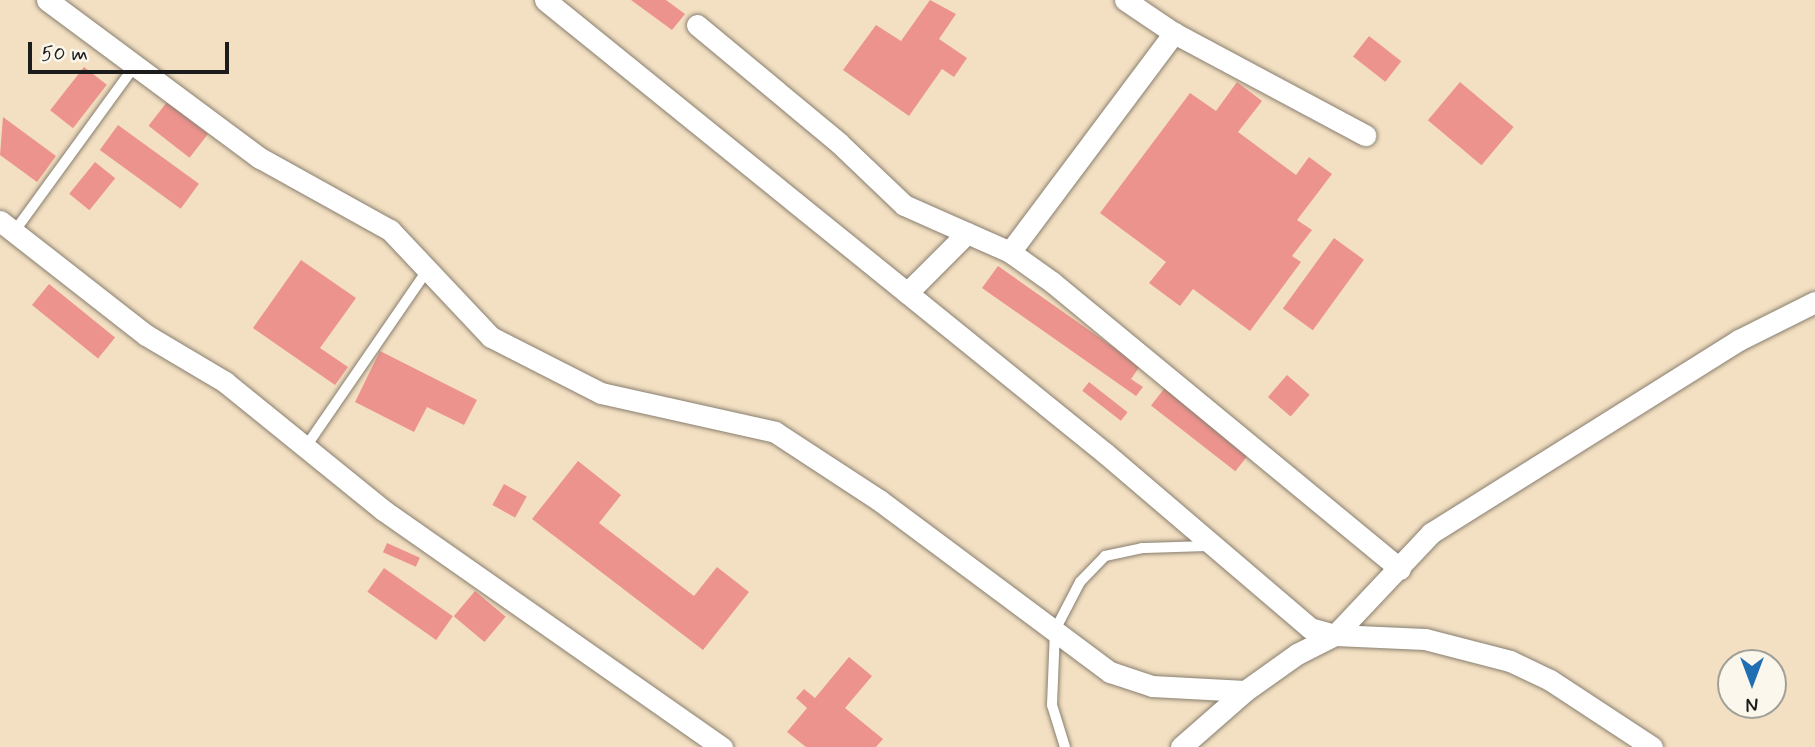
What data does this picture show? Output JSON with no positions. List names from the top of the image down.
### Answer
{
  "scale_bar": "50 m",
  "north": "bottom"
}
